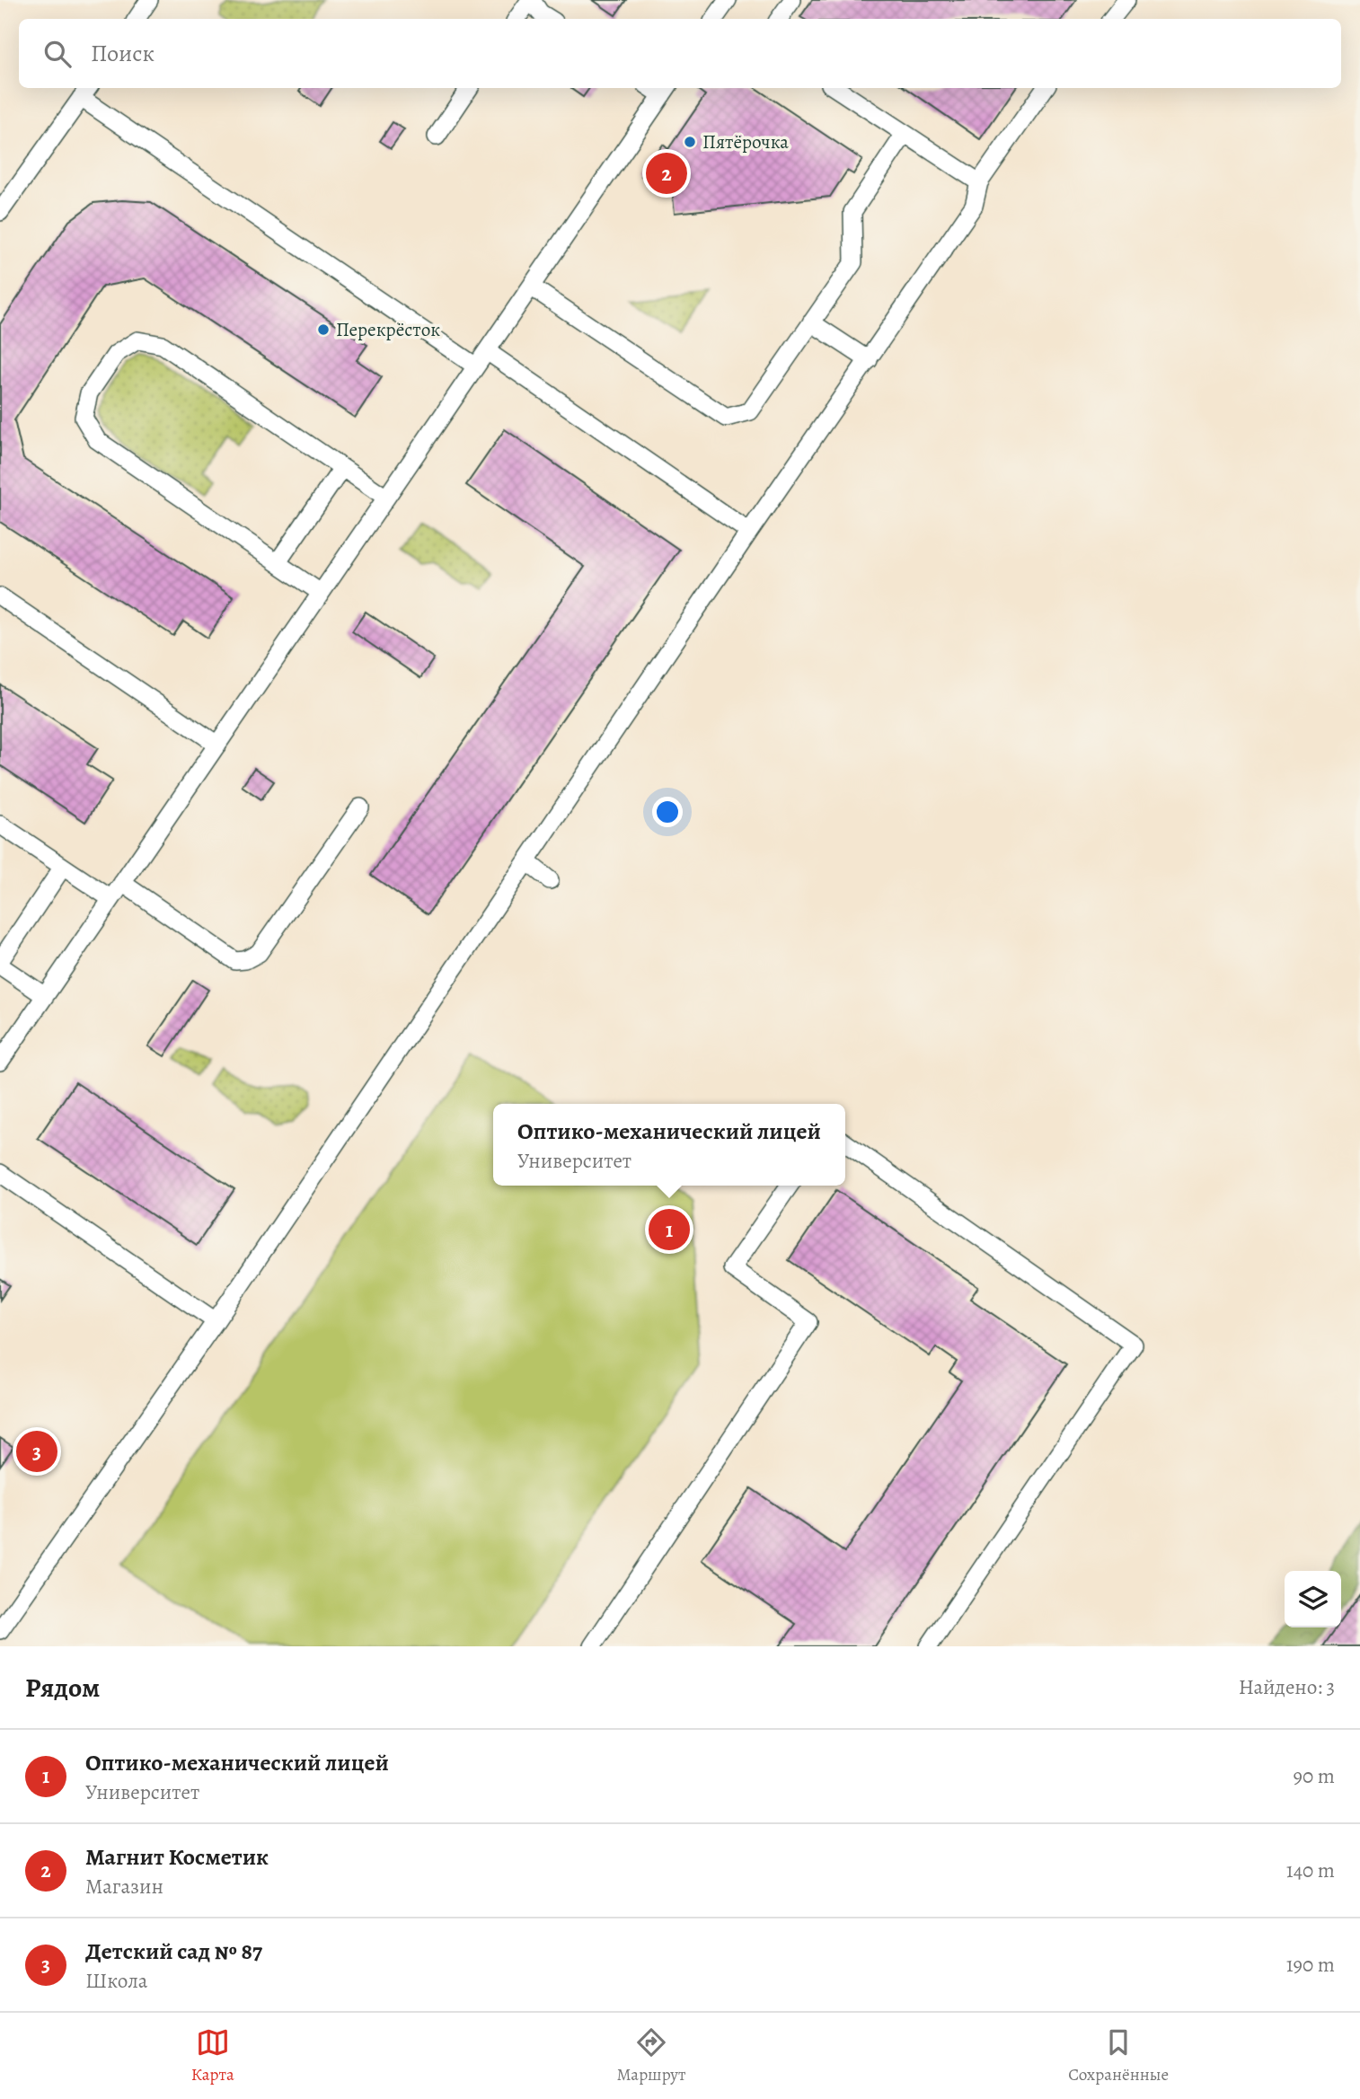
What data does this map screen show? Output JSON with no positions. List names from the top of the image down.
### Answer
{
  "places": ["Пятёрочка", "Перекрёсток"],
  "page": {
    "search": "Поиск",
    "pins": ["2", "1", "3"],
    "popup": ["Оптико-механический лицей", "Университет"],
    "heading": ["Рядом", "Найдено: 3"],
    "list": [
      {
        "mark": "1",
        "name": "Оптико-механический лицей",
        "note": "Университет",
        "value": "90 m"
      },
      {
        "mark": "2",
        "name": "Магнит Косметик",
        "note": "Магазин",
        "value": "140 m"
      },
      {
        "mark": "3",
        "name": "Детский сад № 87",
        "note": "Школа",
        "value": "190 m"
      }
    ],
    "nav": ["Карта", "Маршрут", "Сохранённые"]
  }
}
